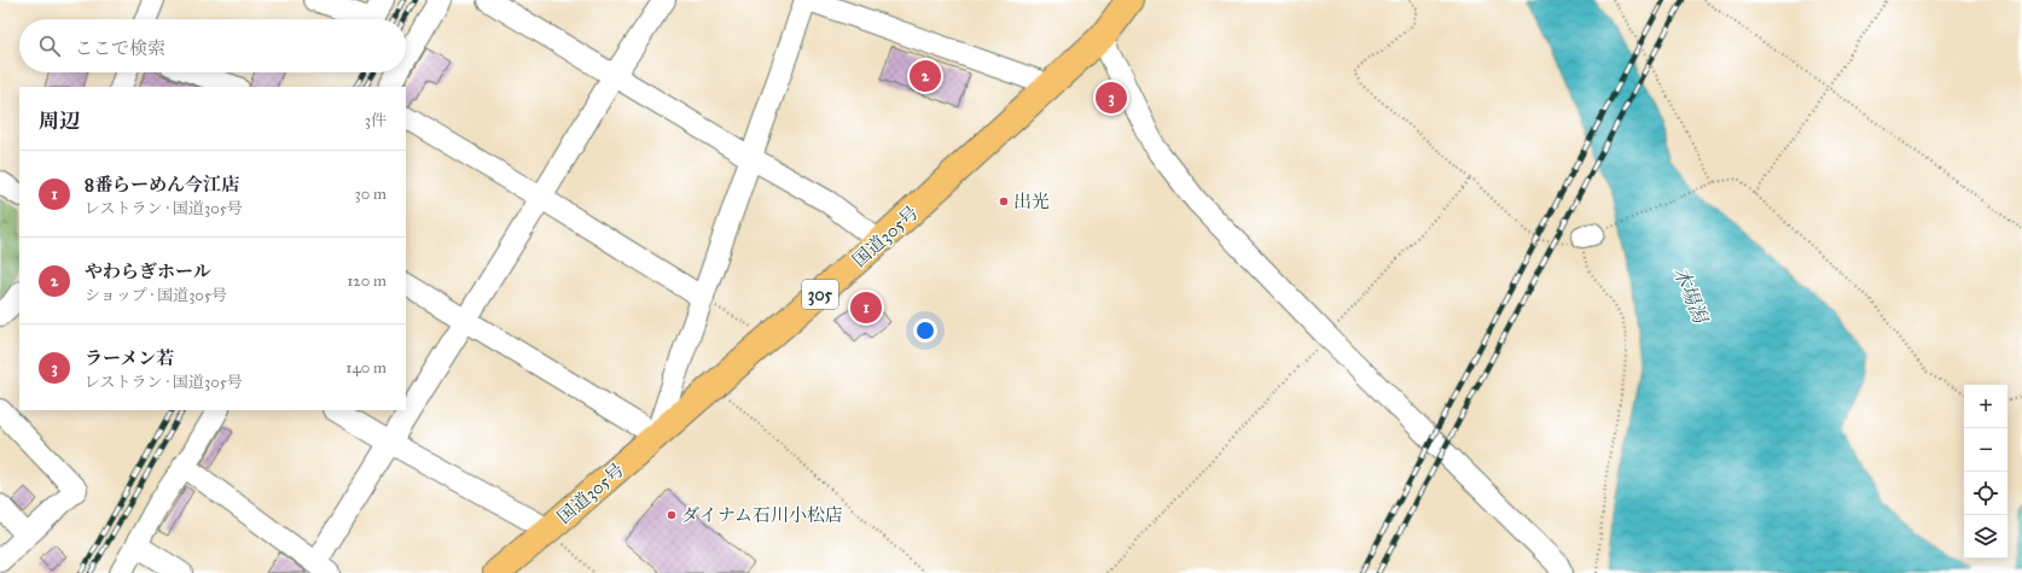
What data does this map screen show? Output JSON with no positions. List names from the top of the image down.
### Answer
{
  "streets": {
    "highway": ["国道305号", "305"]
  },
  "water": ["木場潟"],
  "places": ["出光", "ダイナム石川小松店"],
  "page": {
    "search": "ここで検索",
    "pins": ["2", "3", "1"],
    "heading": ["周辺", "3件"],
    "list": [
      {
        "mark": "1",
        "name": "8番らーめん今江店",
        "note": "レストラン · 国道305号",
        "value": "30 m"
      },
      {
        "mark": "2",
        "name": "やわらぎホール",
        "note": "ショップ · 国道305号",
        "value": "120 m"
      },
      {
        "mark": "3",
        "name": "ラーメン若",
        "note": "レストラン · 国道305号",
        "value": "140 m"
      }
    ],
    "map_buttons": ["+", "−"]
  }
}
